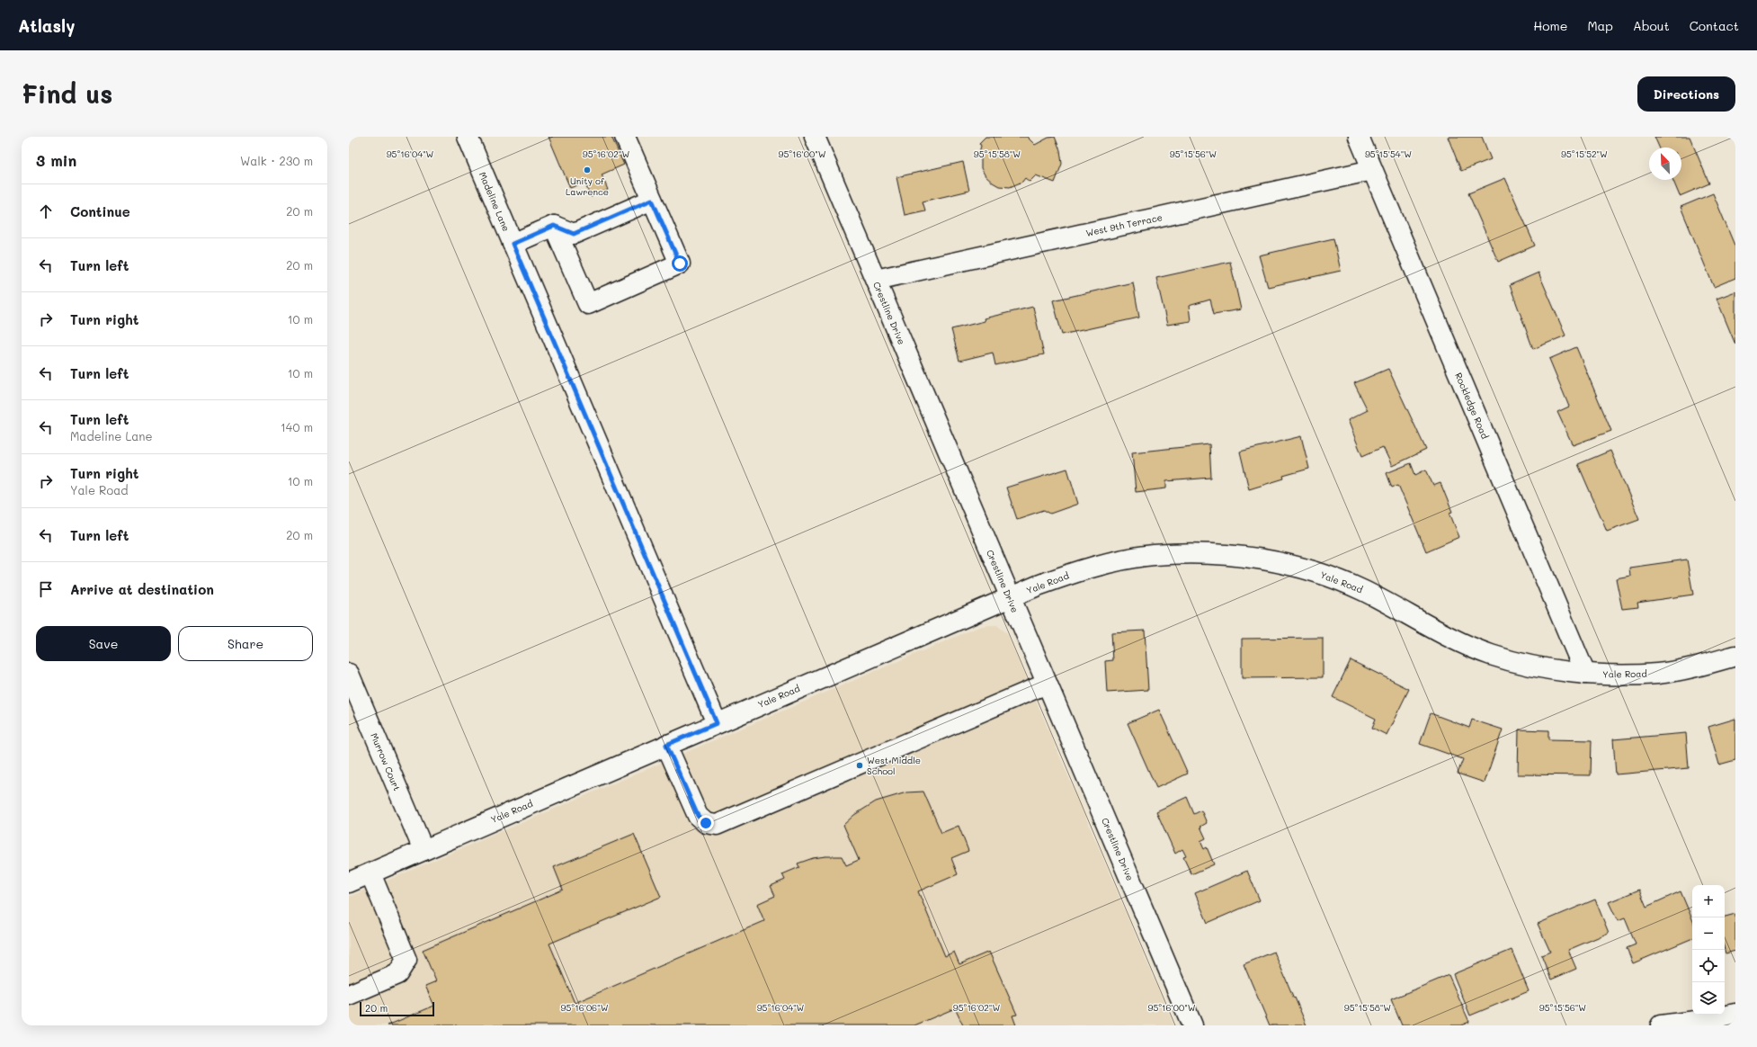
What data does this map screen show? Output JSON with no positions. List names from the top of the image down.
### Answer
{
  "streets": {
    "street": [
      "Madeline Lane",
      "West 9th Terrace",
      "Crestline Drive",
      "Rockledge Road",
      "Yale Road",
      "Murrow Court"
    ]
  },
  "crossings": [
    ["Madeline Lane", "Yale Road"],
    ["West 9th Terrace", "Crestline Drive"],
    ["West 9th Terrace", "Rockledge Road"],
    ["Crestline Drive", "Yale Road"],
    ["Rockledge Road", "Yale Road"],
    ["Yale Road", "Murrow Court"]
  ],
  "places": ["Unity of Lawrence", "West Middle School"],
  "scale_bar": "20 m",
  "north": "top left",
  "page": {
    "header": "Atlasly",
    "nav": [
      "Home",
      "Map",
      "About",
      "Contact"
    ],
    "buttons": [
      "Directions",
      ["Save", "Share"]
    ],
    "title": "Find us",
    "heading": ["3 min", "Walk · 230 m"],
    "list": [
      ["Continue", "20 m"],
      ["Turn left", "20 m"],
      ["Turn right", "10 m"],
      ["Turn left", "10 m"],
      ["Turn left", "Madeline Lane", "140 m"],
      ["Turn right", "Yale Road", "10 m"],
      ["Turn left", "20 m"],
      "Arrive at destination"
    ],
    "map_buttons": ["+", "−"],
    "scale": "20 m"
  },
  "coordinates": [
    "95°16'04\"W",
    "95°16'02\"W",
    "95°16'00\"W",
    "95°15'58\"W",
    "95°15'56\"W",
    "95°15'54\"W",
    "95°15'52\"W",
    "95°16'06\"W"
  ]
}
